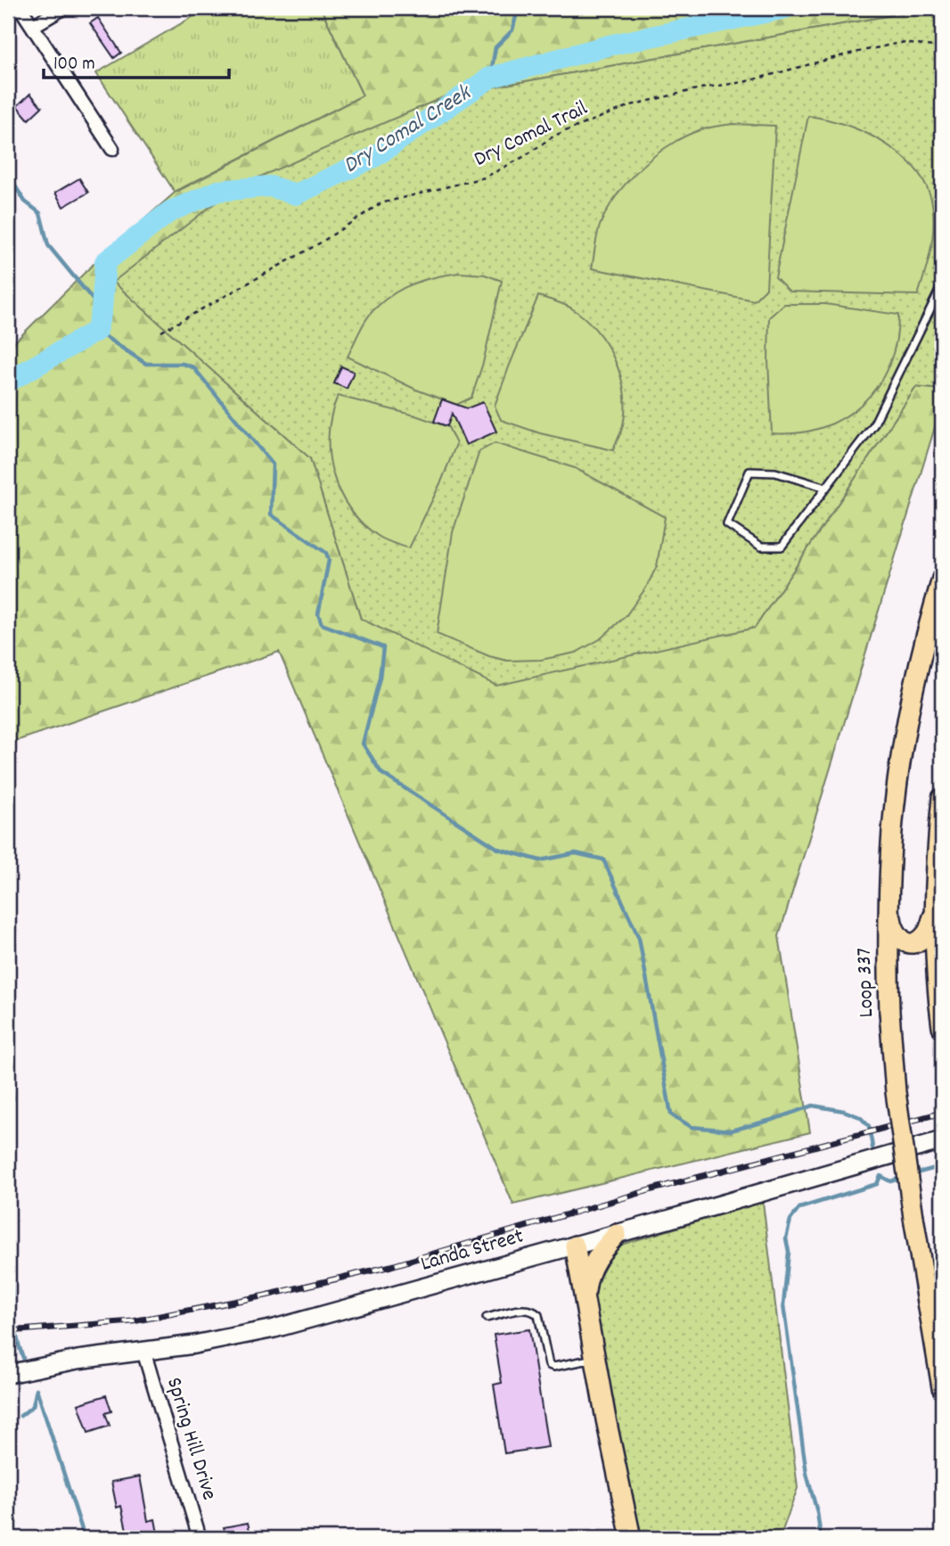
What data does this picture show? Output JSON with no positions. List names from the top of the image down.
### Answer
{
  "streets": {
    "main road": ["Loop 337"],
    "street": ["Landa Street", "Spring Hill Drive"],
    "path": ["Dry Comal Trail"]
  },
  "crossings": [
    ["Landa Street", "Spring Hill Drive"]
  ],
  "water": ["Dry Comal Creek"],
  "scale_bar": "100 m"
}
